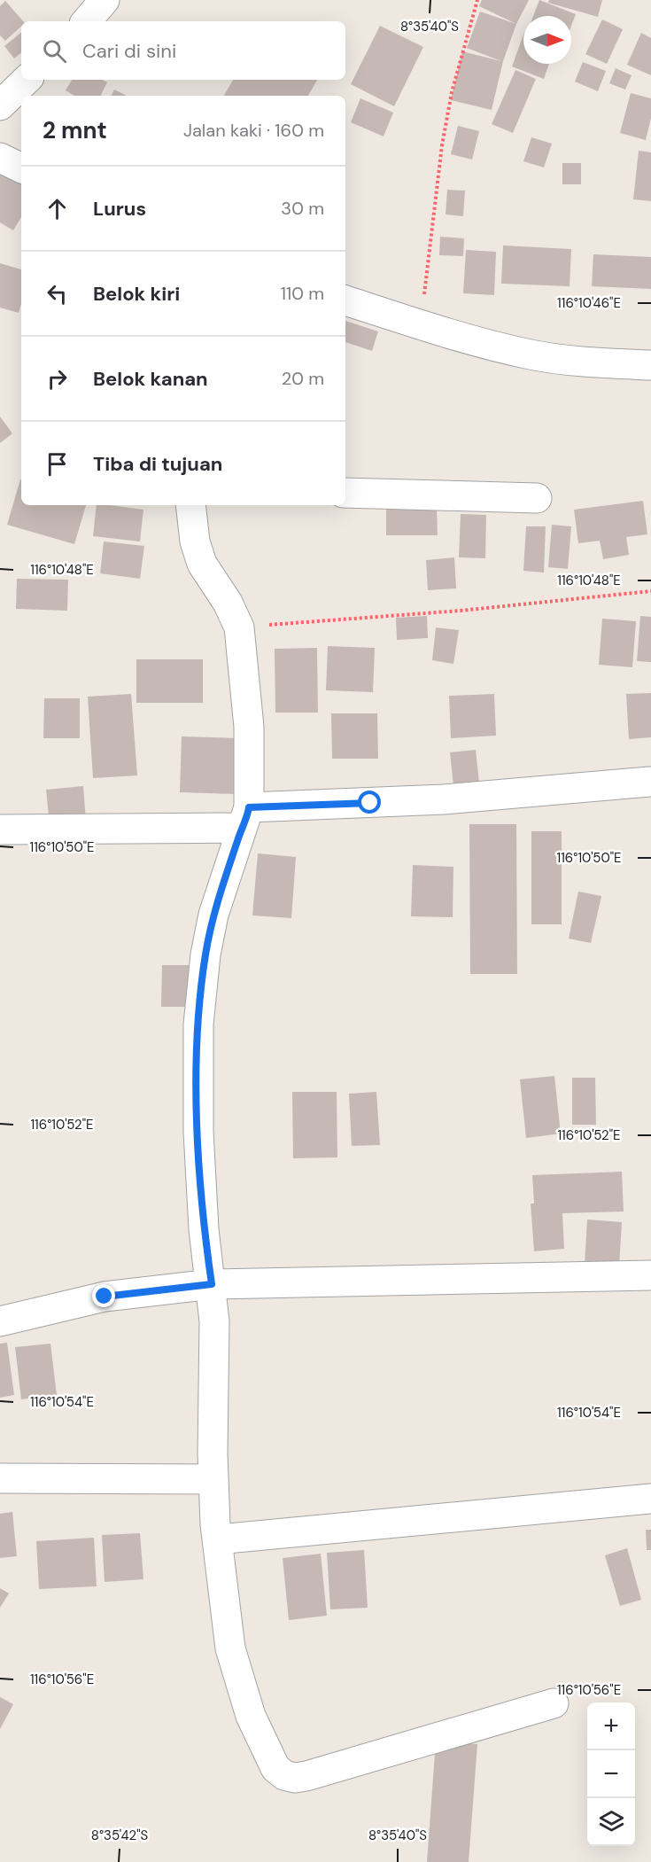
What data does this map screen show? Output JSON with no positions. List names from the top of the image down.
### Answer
{
  "north": "right",
  "page": {
    "search": "Cari di sini",
    "heading": ["2 mnt", "Jalan kaki · 160 m"],
    "list": [
      ["Lurus", "30 m"],
      ["Belok kiri", "110 m"],
      ["Belok kanan", "20 m"],
      "Tiba di tujuan"
    ],
    "map_buttons": ["+", "−"]
  },
  "coordinates": [
    "8°35'40\"S",
    "116°10'46\"E",
    "116°10'48\"E",
    "116°10'50\"E",
    "116°10'52\"E",
    "116°10'54\"E",
    "116°10'56\"E",
    "8°35'42\"S"
  ]
}
